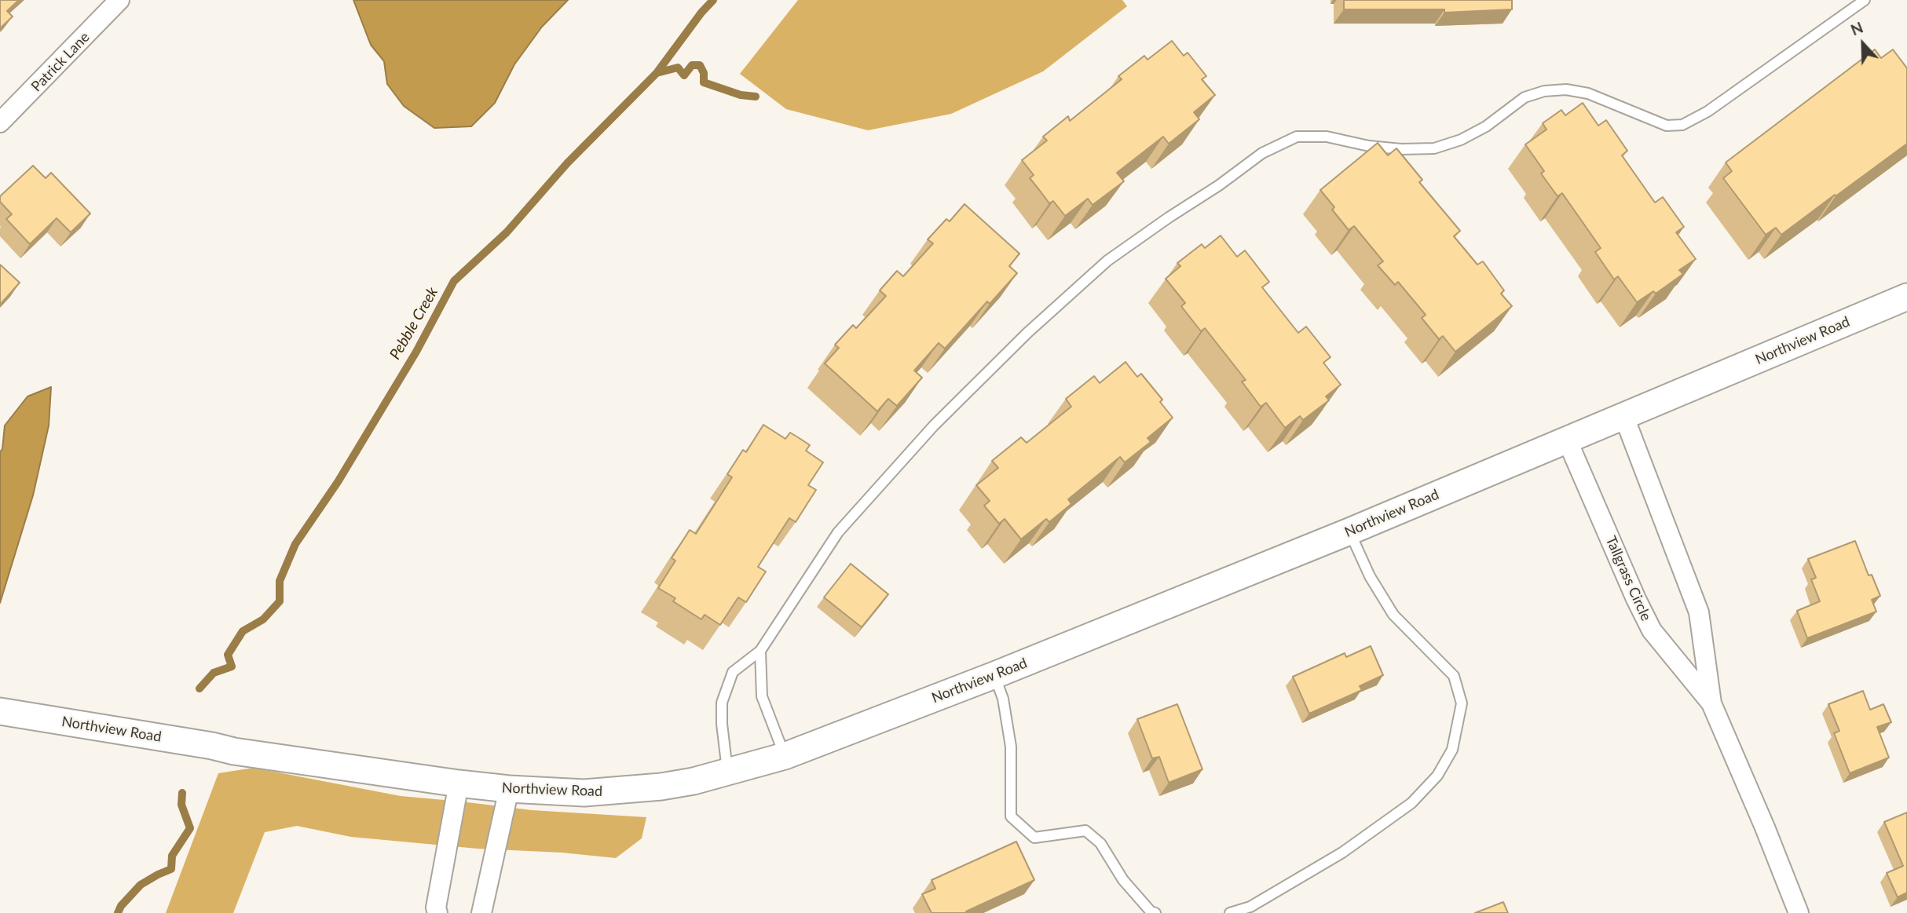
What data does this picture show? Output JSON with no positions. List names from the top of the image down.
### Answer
{
  "streets": {
    "street": ["Patrick Lane", "Northview Road", "Tallgrass Circle"]
  },
  "crossings": [
    ["Northview Road", "Tallgrass Circle"]
  ],
  "water": ["Pebble Creek"],
  "north": "top"
}
